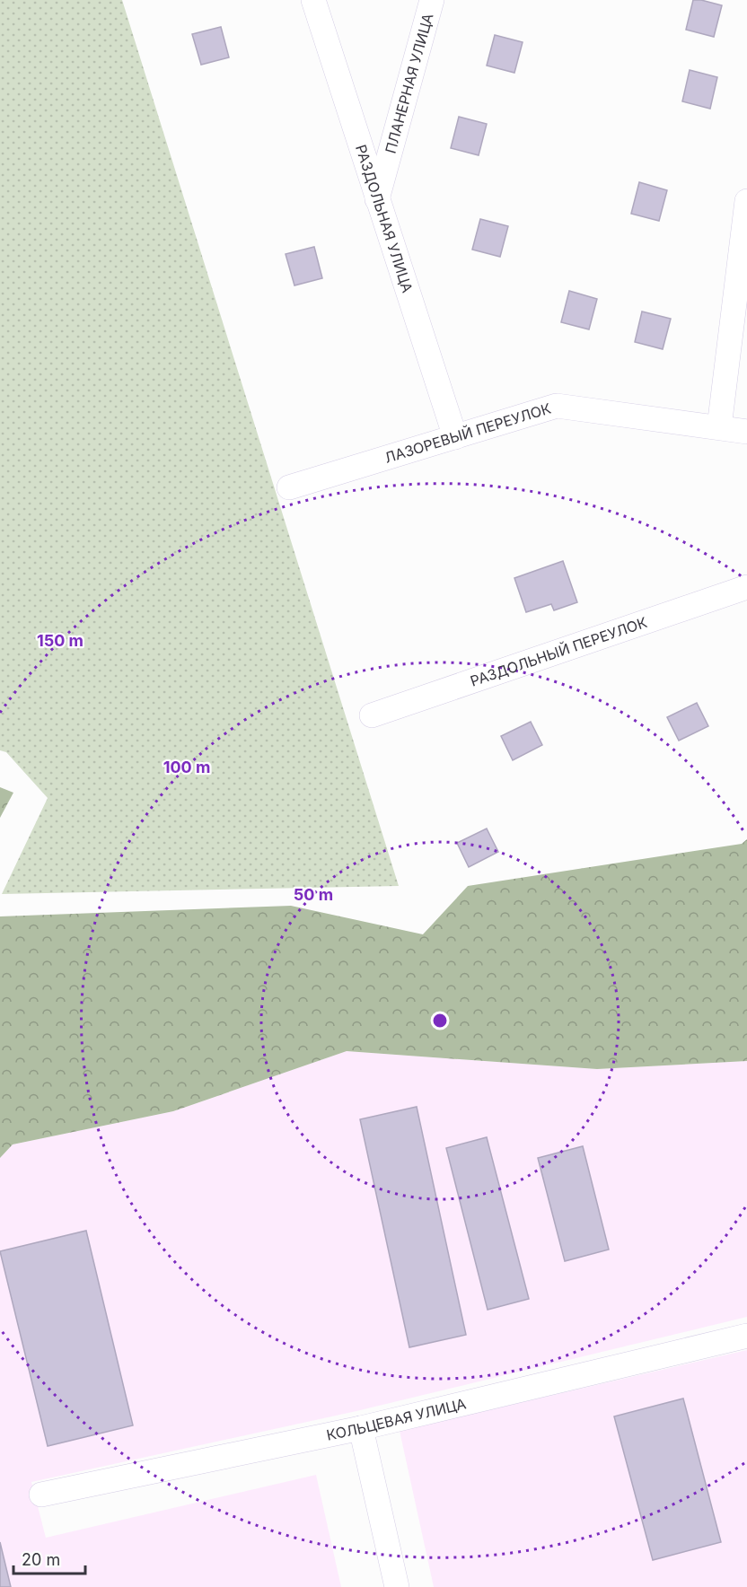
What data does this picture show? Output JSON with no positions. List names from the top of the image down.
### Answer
{
  "streets": {
    "street": [
      "ПЛАНЕРНАЯ УЛИЦА",
      "РАЗДОЛЬНАЯ УЛИЦА",
      "ЛАЗОРЕВЫЙ ПЕРЕУЛОК",
      "РАЗДОЛЬНЫЙ ПЕРЕУЛОК",
      "КОЛЬЦЕВАЯ УЛИЦА"
    ]
  },
  "crossings": [
    ["ПЛАНЕРНАЯ УЛИЦА", "РАЗДОЛЬНАЯ УЛИЦА"],
    ["РАЗДОЛЬНАЯ УЛИЦА", "ЛАЗОРЕВЫЙ ПЕРЕУЛОК"]
  ],
  "scale_bar": "20 m",
  "rings": ["150 m", "100 m", "50 m"]
}
